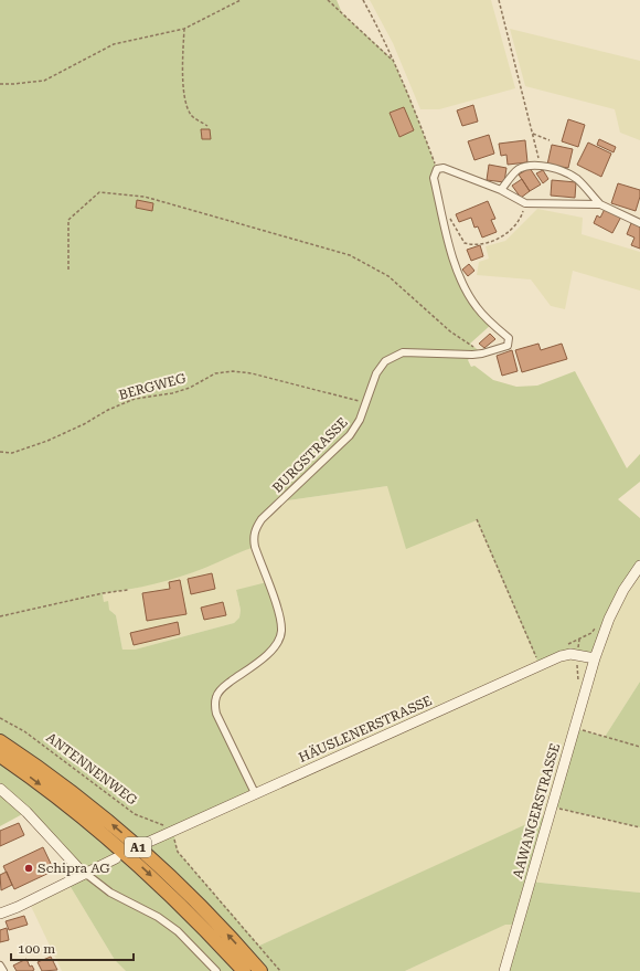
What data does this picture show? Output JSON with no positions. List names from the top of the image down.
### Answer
{
  "streets": {
    "highway": ["A1"],
    "street": ["BURGSTRASSE", "HÄUSLENERSTRASSE", "AAWANGERSTRASSE"],
    "path": ["BERGWEG", "ANTENNENWEG"]
  },
  "crossings": [
    ["BERGWEG", "BURGSTRASSE"],
    ["BURGSTRASSE", "HÄUSLENERSTRASSE"],
    ["HÄUSLENERSTRASSE", "ANTENNENWEG"],
    ["HÄUSLENERSTRASSE", "AAWANGERSTRASSE"]
  ],
  "places": ["Schipra AG"],
  "scale_bar": "100 m"
}
